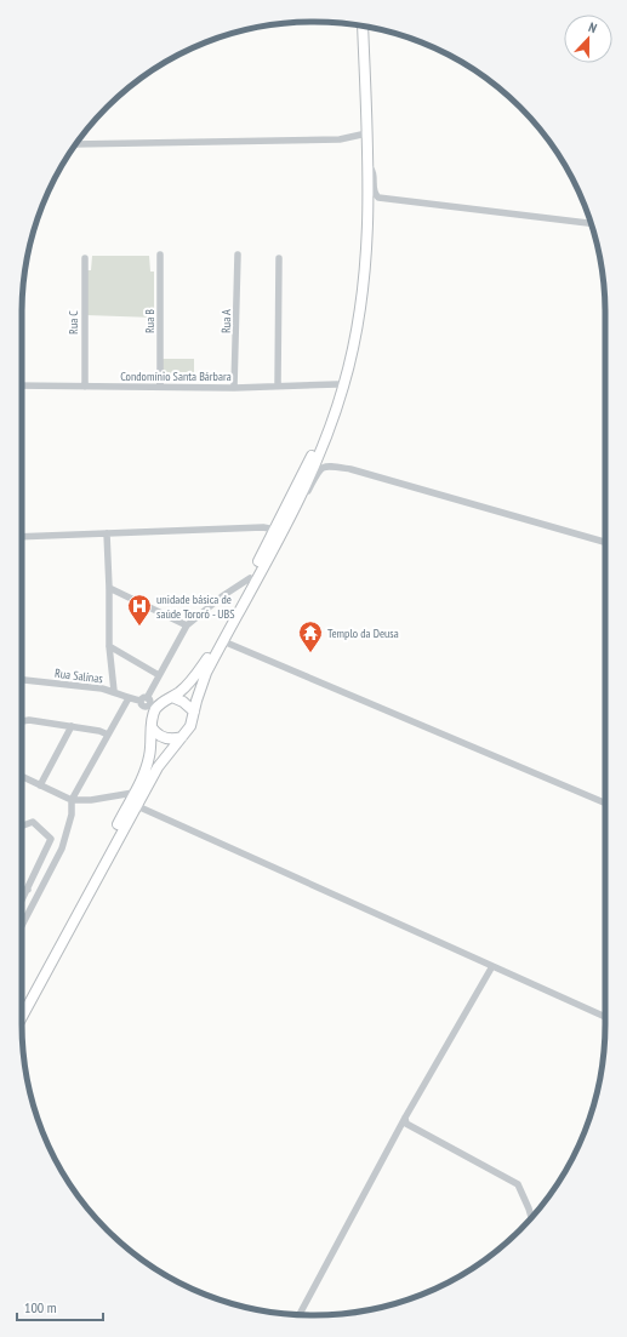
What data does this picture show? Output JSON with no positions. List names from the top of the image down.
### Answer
{
  "streets": {
    "street": [
      "Rua B",
      "Rua A",
      "Rua C",
      "Condomínio Santa Bárbara",
      "Rua Salinas"
    ]
  },
  "crossings": [
    ["Rua B", "Condomínio Santa Bárbara"],
    ["Rua A", "Condomínio Santa Bárbara"],
    ["Rua C", "Condomínio Santa Bárbara"]
  ],
  "places": {
    "hospital": ["unidade básica de saúde Tororó - UBS"],
    "temple": ["Templo da Deusa"]
  },
  "scale_bar": "100 m",
  "north": "top"
}
